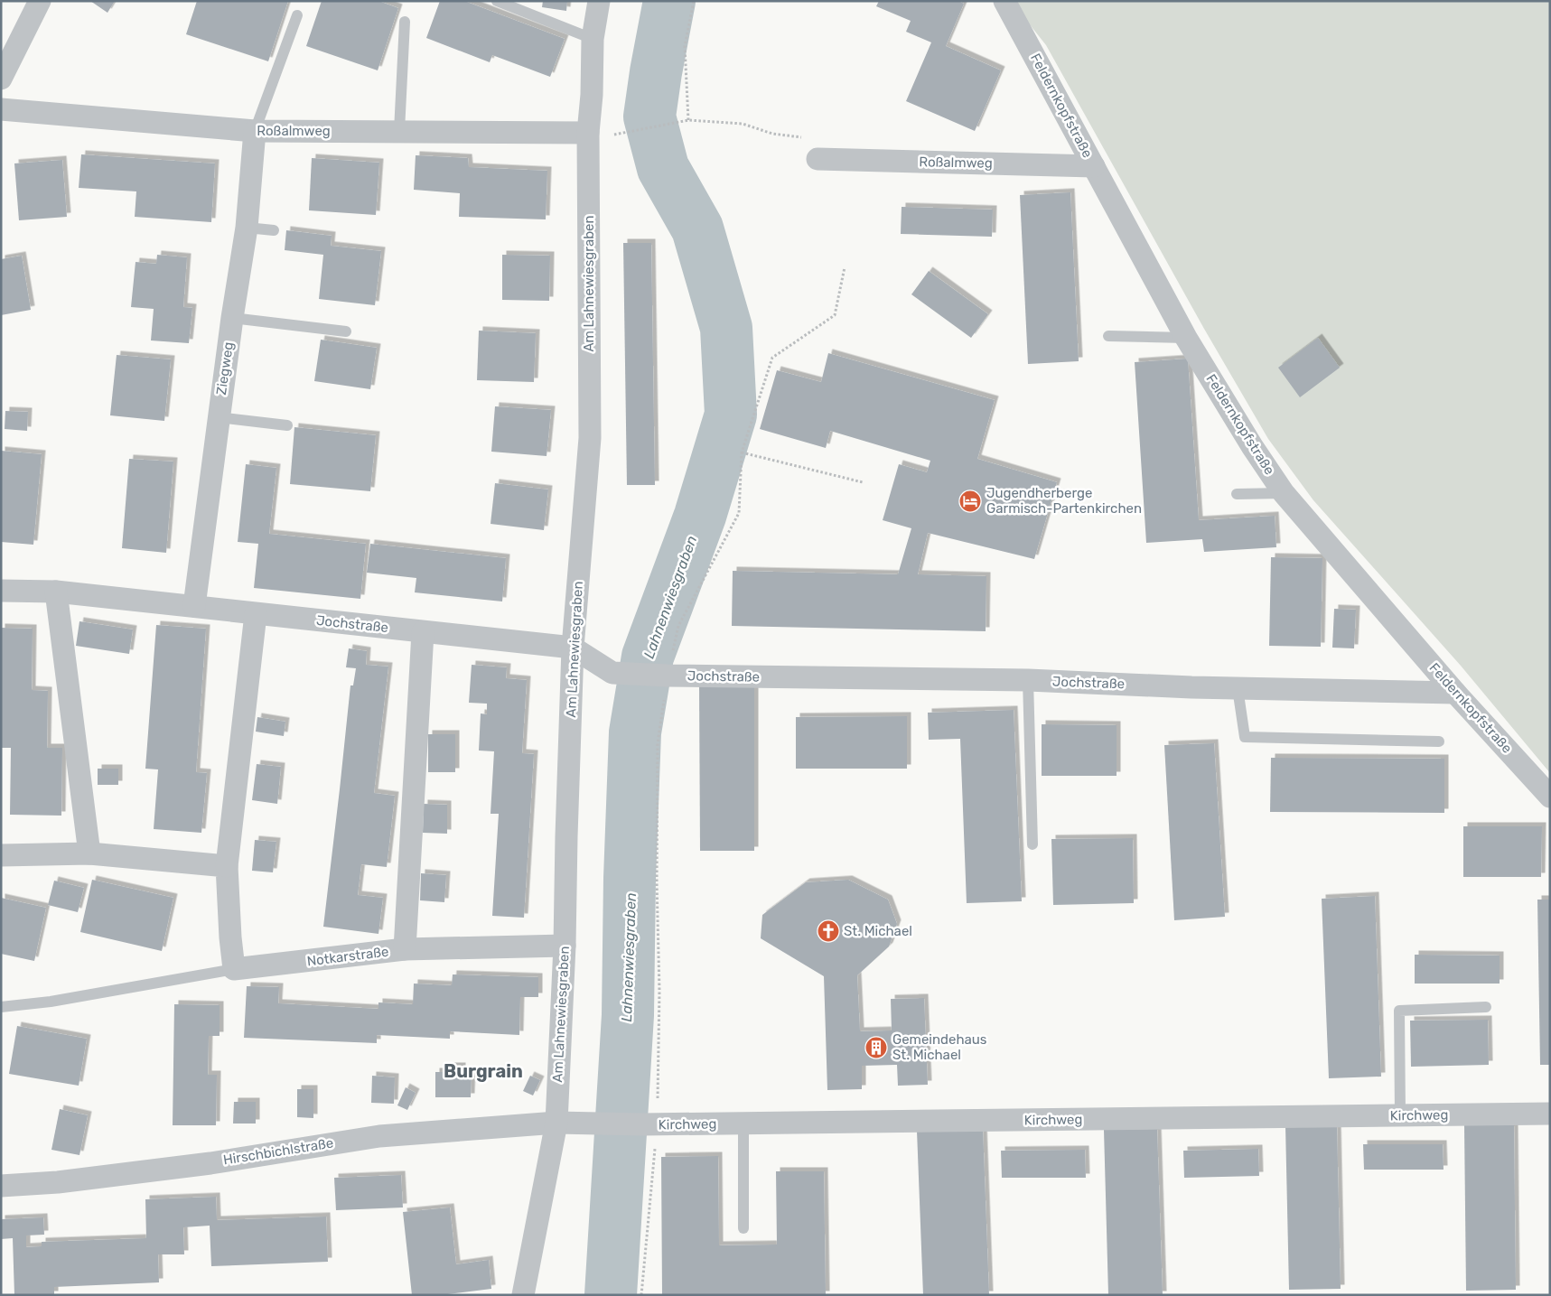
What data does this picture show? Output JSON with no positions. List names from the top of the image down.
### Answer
{
  "streets": {
    "street": [
      "Feldernkopfstraße",
      "Roßalmweg",
      "Am Lahnewiesgraben",
      "Ziegweg",
      "Jochstraße",
      "Notkarstraße",
      "Kirchweg",
      "Hirschbichlstraße"
    ]
  },
  "crossings": [
    ["Feldernkopfstraße", "Roßalmweg"],
    ["Feldernkopfstraße", "Jochstraße"],
    ["Roßalmweg", "Am Lahnewiesgraben"],
    ["Roßalmweg", "Ziegweg"],
    ["Am Lahnewiesgraben", "Jochstraße"],
    ["Am Lahnewiesgraben", "Notkarstraße"],
    ["Am Lahnewiesgraben", "Kirchweg"],
    ["Am Lahnewiesgraben", "Hirschbichlstraße"],
    ["Ziegweg", "Jochstraße"],
    ["Kirchweg", "Hirschbichlstraße"]
  ],
  "districts": ["Burgrain"],
  "water": ["Lahnenwiesgraben"],
  "places": {
    "hotel": ["Jugendherberge Garmisch-Partenkirchen"],
    "church": ["St. Michael"],
    "building": ["Gemeindehaus St. Michael"]
  }
}
